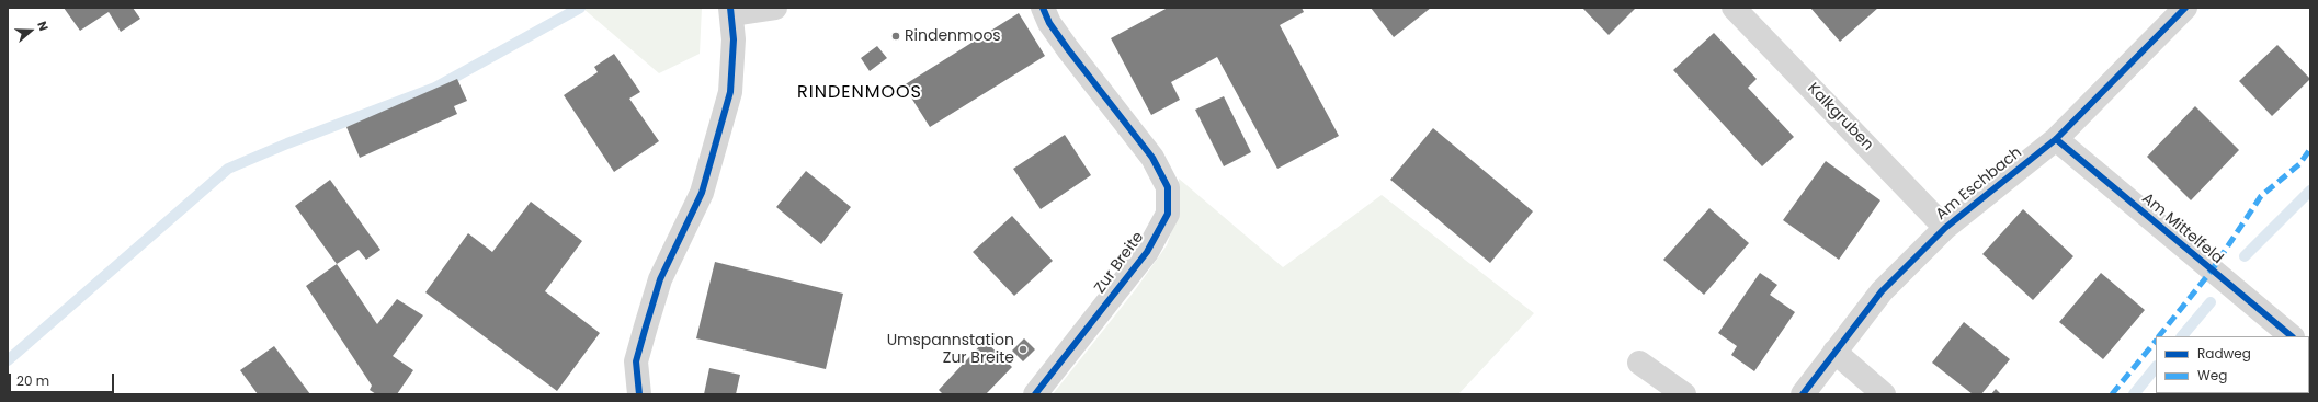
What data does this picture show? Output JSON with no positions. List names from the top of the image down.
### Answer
{
  "streets": {
    "street": [
      "Kalkgruben",
      "Am Eschbach",
      "Am Mittelfeld",
      "Zur Breite"
    ]
  },
  "crossings": [
    ["Kalkgruben", "Am Eschbach"],
    ["Am Eschbach", "Am Mittelfeld"]
  ],
  "districts": ["RINDENMOOS"],
  "places": ["Rindenmoos", "Umspannstation Zur Breite"],
  "legend": ["Radweg", "Weg"],
  "scale_bar": "20 m",
  "north": "right"
}
